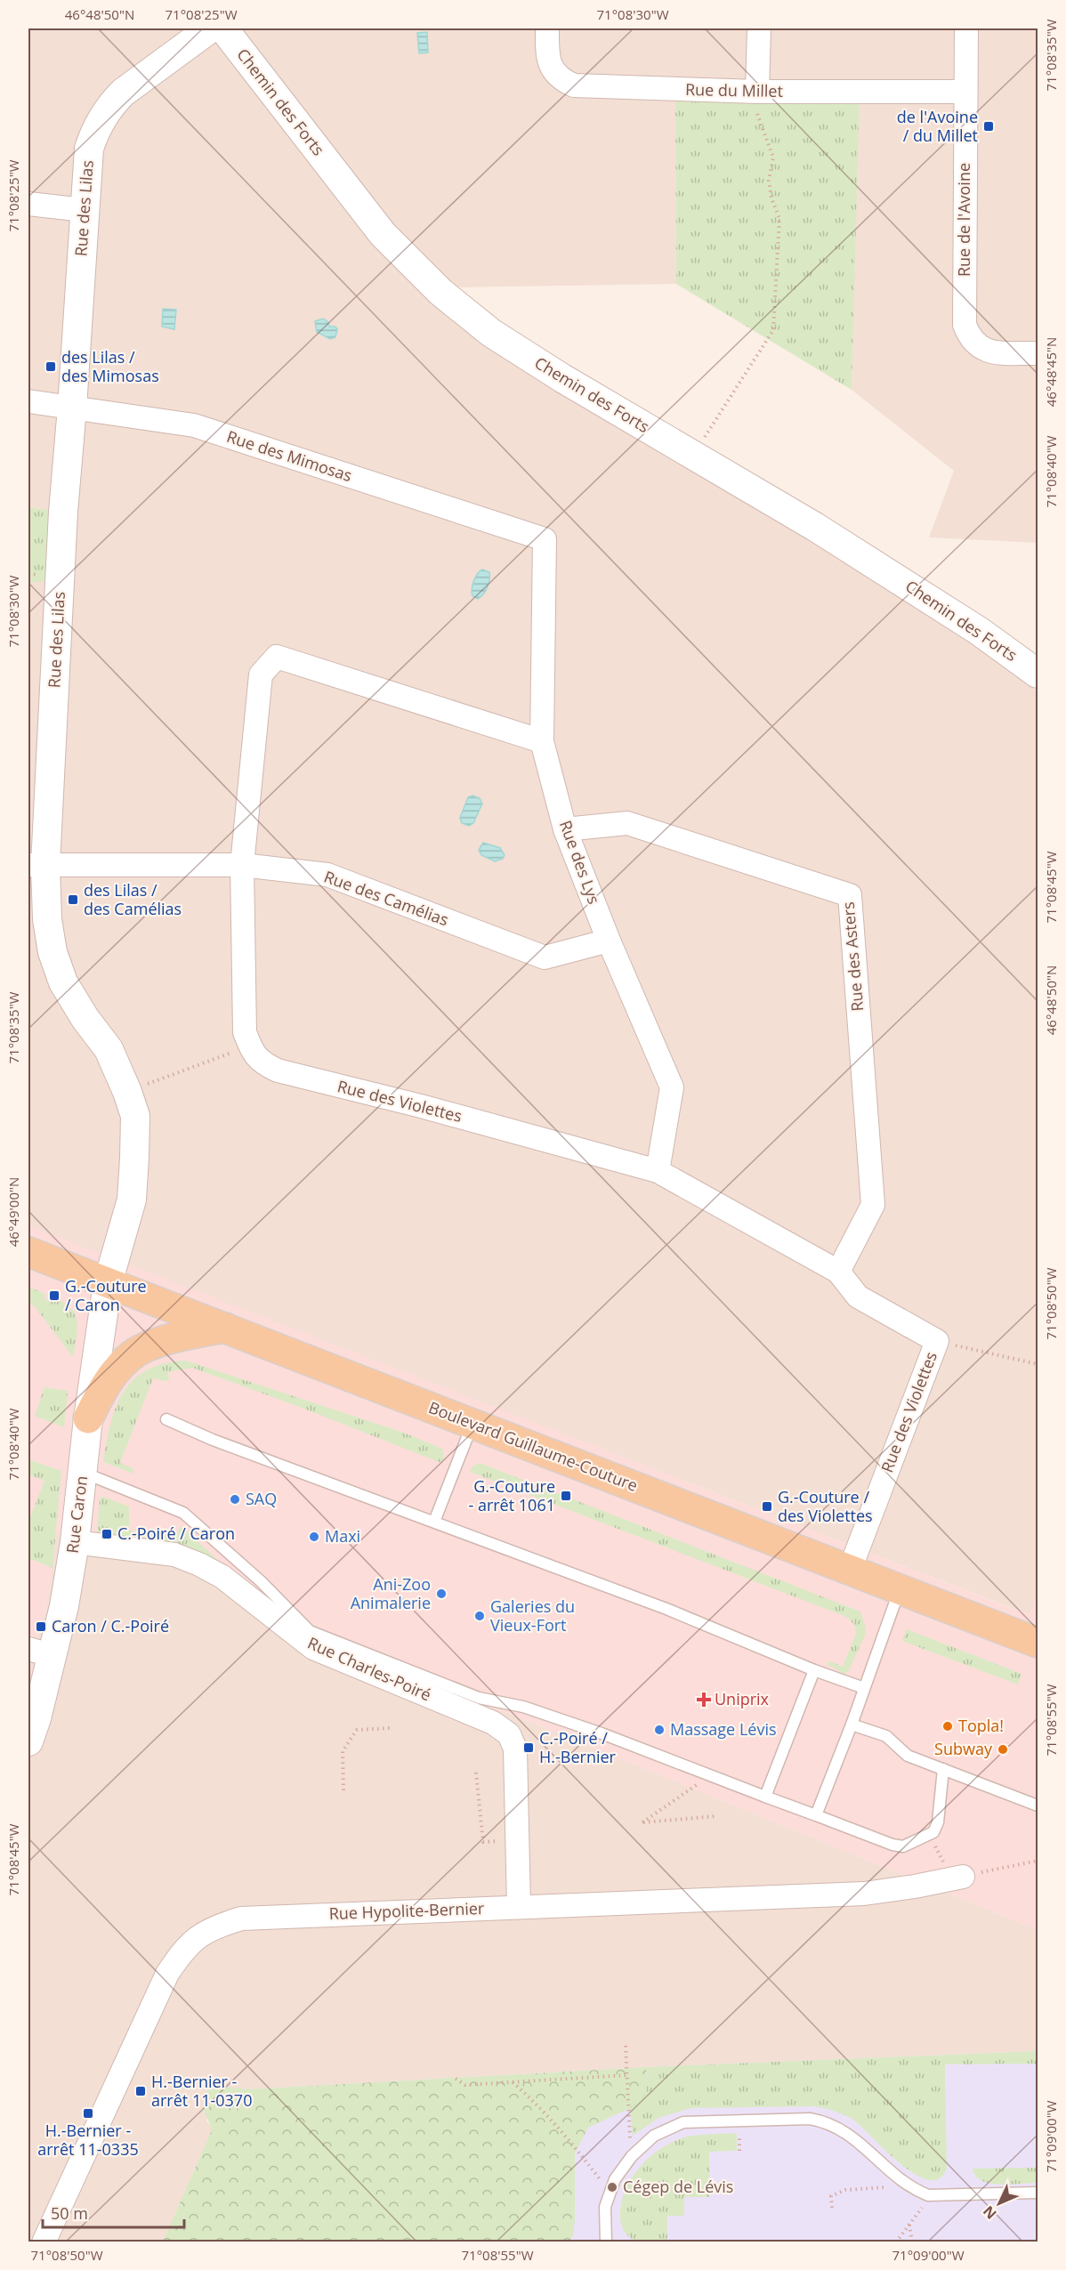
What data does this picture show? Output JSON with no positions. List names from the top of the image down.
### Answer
{
  "streets": {
    "main road": ["Boulevard Guillaume-Couture"],
    "street": [
      "Rue du Millet",
      "Chemin des Forts",
      "Rue des Lilas",
      "Rue de l'Avoine",
      "Rue des Mimosas",
      "Rue des Lys",
      "Rue des Camélias",
      "Rue des Asters",
      "Rue des Violettes",
      "Rue Caron",
      "Rue Charles-Poiré",
      "Rue Hypolite-Bernier"
    ]
  },
  "crossings": [
    ["Rue du Millet", "Rue de l'Avoine"],
    ["Rue des Lilas", "Rue des Mimosas"],
    ["Rue des Lilas", "Rue des Camélias"],
    ["Rue des Lilas", "Boulevard Guillaume-Couture"],
    ["Rue des Lilas", "Rue Caron"],
    ["Rue des Mimosas", "Rue des Lys"],
    ["Rue des Lys", "Rue des Camélias"],
    ["Rue des Lys", "Rue des Asters"],
    ["Rue des Lys", "Rue des Violettes"],
    ["Rue des Asters", "Rue des Violettes"],
    ["Rue des Violettes", "Boulevard Guillaume-Couture"],
    ["Boulevard Guillaume-Couture", "Rue Caron"],
    ["Rue Caron", "Rue Charles-Poiré"],
    ["Rue Charles-Poiré", "Rue Hypolite-Bernier"]
  ],
  "places": {
    "transit": [
      "de l'Avoine / du Millet",
      "des Lilas / des Mimosas",
      "des Lilas / des Camélias",
      "G.-Couture / Caron",
      "G.-Couture - arrêt 1061",
      "G.-Couture / des Violettes",
      "C.-Poiré / Caron",
      "Caron / C.-Poiré",
      "C.-Poiré / H.-Bernier",
      "H.-Bernier - arrêt 11-0370",
      "H.-Bernier - arrêt 11-0335"
    ],
    "other": [
      "SAQ",
      "Maxi",
      "Ani-Zoo Animalerie",
      "Galeries du Vieux-Fort",
      "Topla!",
      "Massage Lévis",
      "Subway",
      "Cégep de Lévis"
    ],
    "health": ["Uniprix"]
  },
  "scale_bar": "50 m",
  "north": "bottom left",
  "coordinates": [
    "46°48'50\"N",
    "71°08'25\"W",
    "71°08'30\"W",
    "71°08'35\"W",
    "46°48'45\"N",
    "71°08'40\"W",
    "71°08'45\"W",
    "46°49'00\"N",
    "71°08'50\"W",
    "71°08'55\"W",
    "71°09'00\"W"
  ]
}
